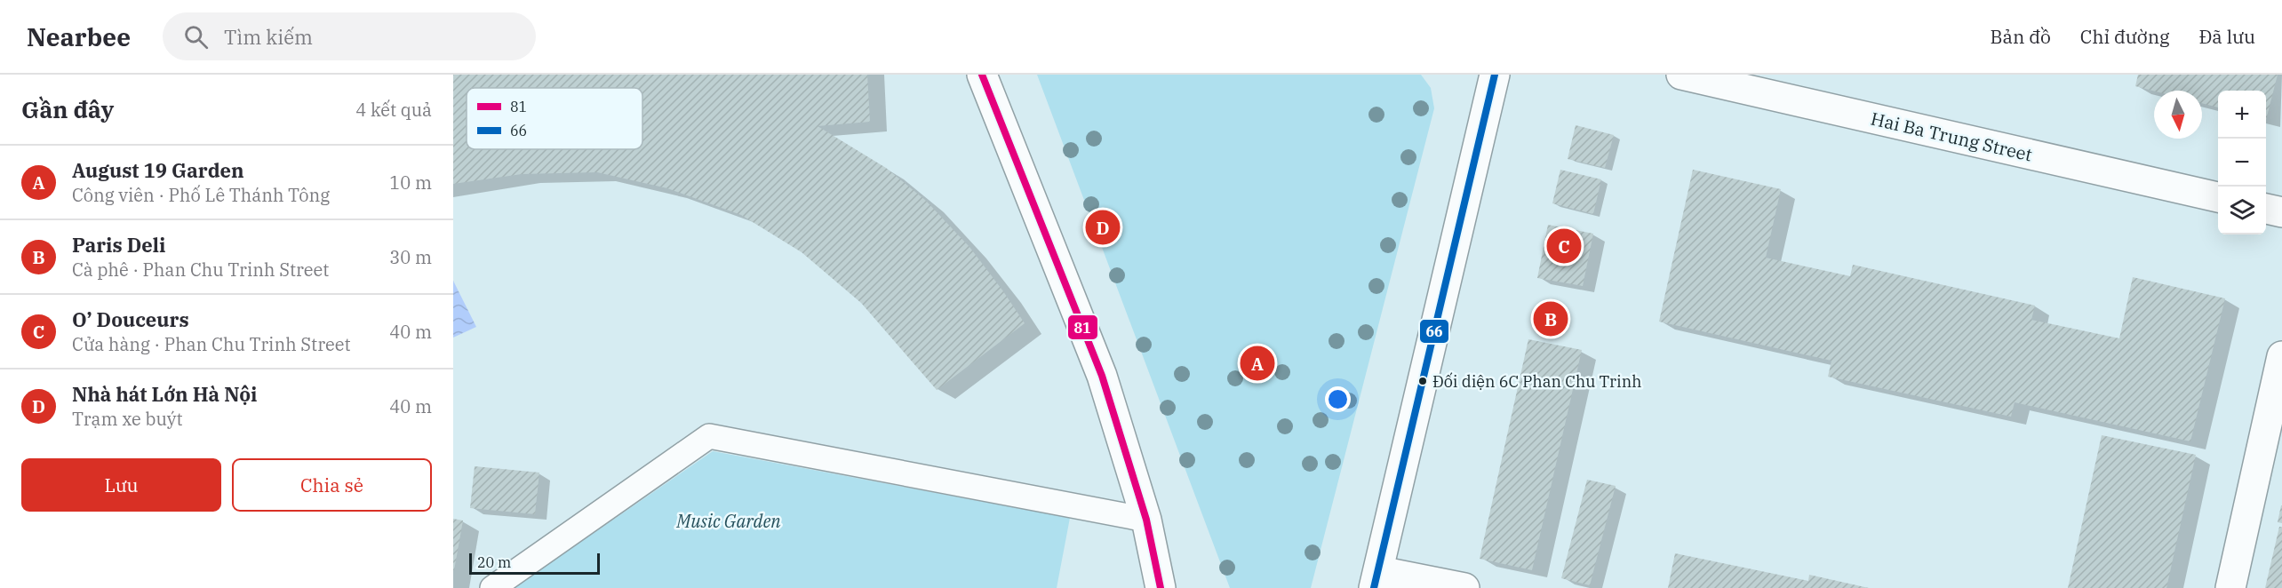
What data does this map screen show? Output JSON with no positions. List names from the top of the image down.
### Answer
{
  "streets": {
    "main road": ["Hai Ba Trung Street"]
  },
  "parks": ["Music Garden"],
  "places": ["Đối diện 6C Phan Chu Trinh"],
  "lines": ["transit line 81", "transit line 66"],
  "legend": ["81", "66"],
  "scale_bar": "20 m",
  "north": "bottom",
  "page": {
    "header": "Nearbee",
    "search": "Tìm kiếm",
    "nav": ["Bản đồ", "Chỉ đường", "Đã lưu"],
    "heading": ["Gần đây", "4 kết quả"],
    "map_buttons": ["+", "−"],
    "list": [
      {
        "mark": "A",
        "name": "August 19 Garden",
        "note": "Công viên · Phố Lê Thánh Tông",
        "value": "10 m"
      },
      {
        "mark": "B",
        "name": "Paris Deli",
        "note": "Cà phê · Phan Chu Trinh Street",
        "value": "30 m"
      },
      {
        "mark": "C",
        "name": "O’ Douceurs",
        "note": "Cửa hàng · Phan Chu Trinh Street",
        "value": "40 m"
      },
      {
        "mark": "D",
        "name": "Nhà hát Lớn Hà Nội",
        "note": "Trạm xe buýt",
        "value": "40 m"
      }
    ],
    "pins": [
      "D",
      "C",
      "B",
      "A"
    ],
    "buttons": ["Lưu", "Chia sẻ"],
    "scale": "20 m"
  }
}
